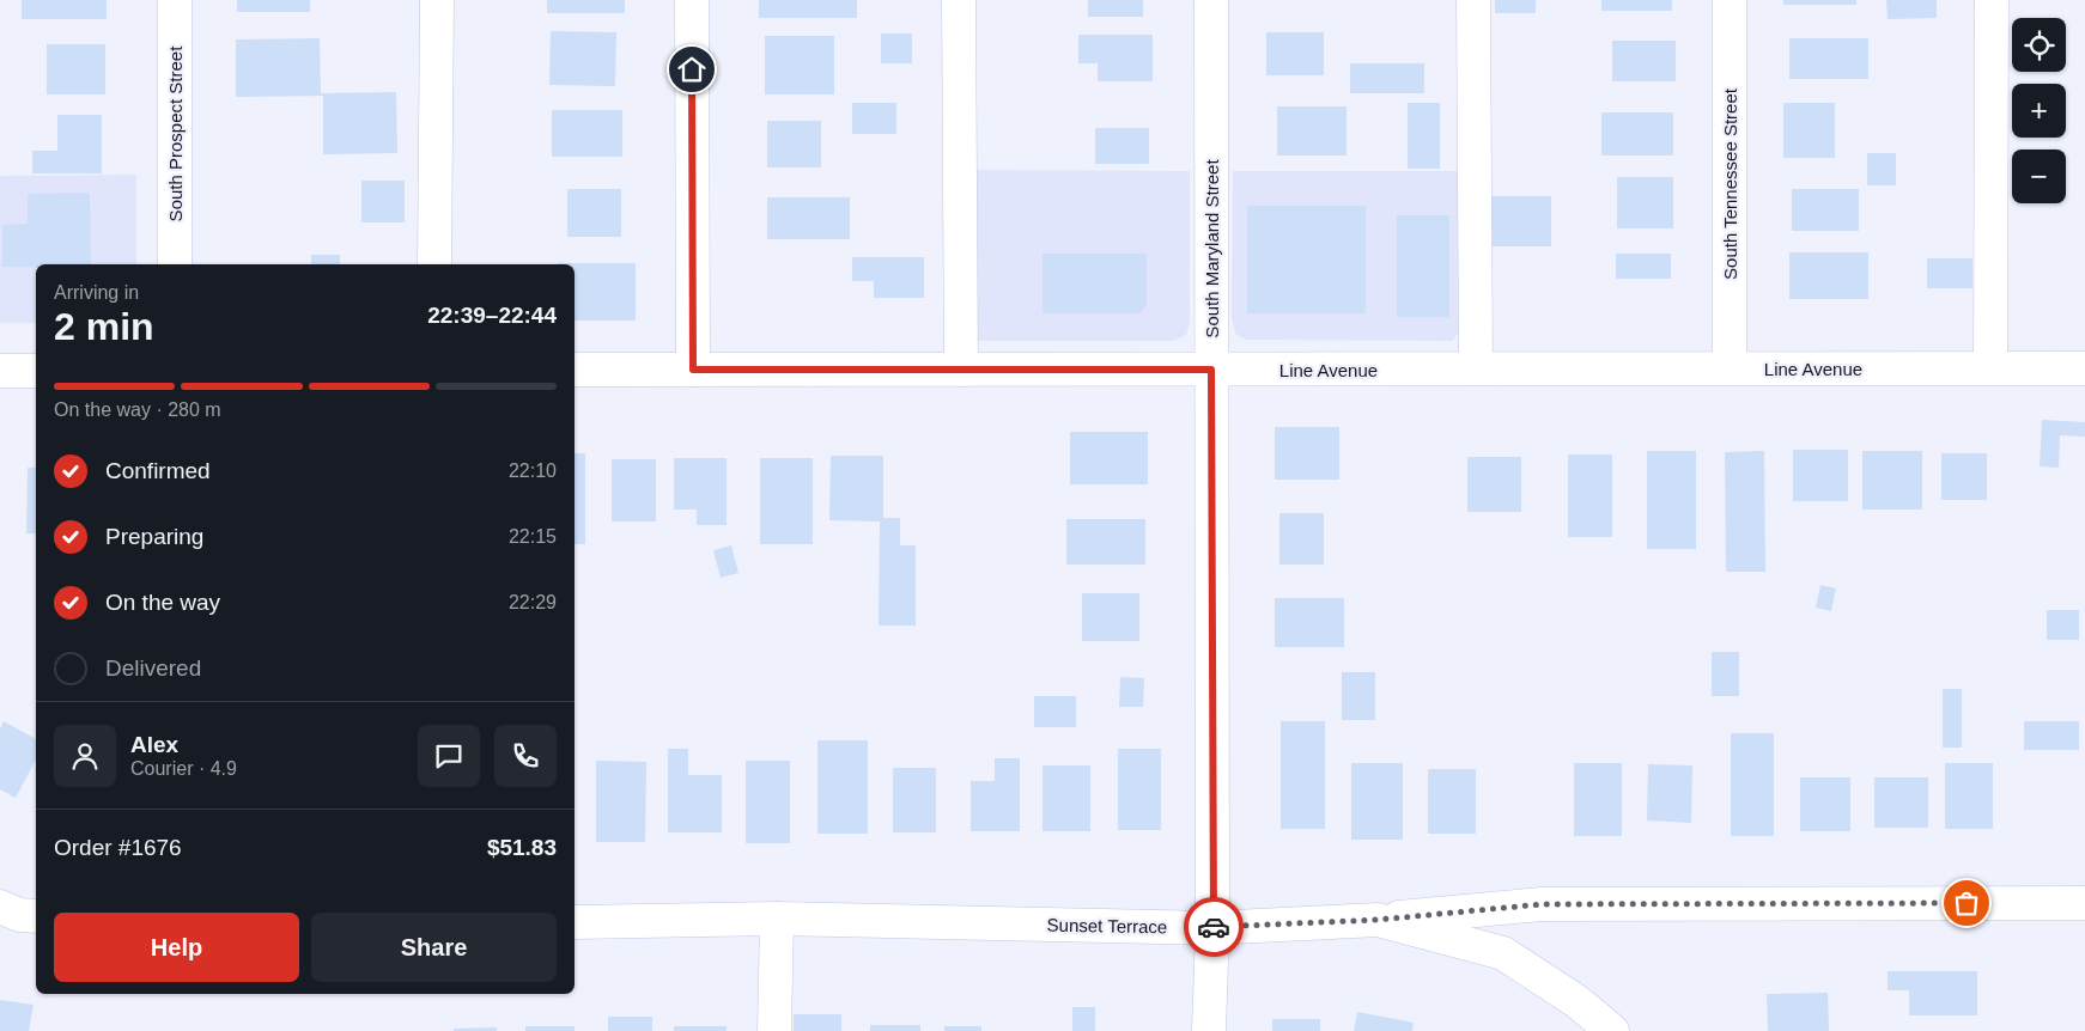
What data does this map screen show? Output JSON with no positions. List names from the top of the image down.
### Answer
{
  "streets": {
    "street": [
      "South Prospect Street",
      "South Tennessee Street",
      "South Maryland Street",
      "Line Avenue",
      "Sunset Terrace"
    ]
  },
  "crossings": [
    ["South Tennessee Street", "Line Avenue"],
    ["South Maryland Street", "Line Avenue"],
    ["South Maryland Street", "Sunset Terrace"]
  ],
  "page": {
    "map_buttons": ["+", "−"],
    "heading": ["2 min", "Arriving in", "22:39–22:44"],
    "panel": [
      "Alex",
      "Courier · 4.9",
      "Order #1676",
      "$51.83"
    ],
    "bar": "On the way · 280 m",
    "list": [
      ["Confirmed", "22:10"],
      ["Preparing", "22:15"],
      ["On the way", "22:29"],
      "Delivered"
    ],
    "buttons": ["Help", "Share"]
  }
}
